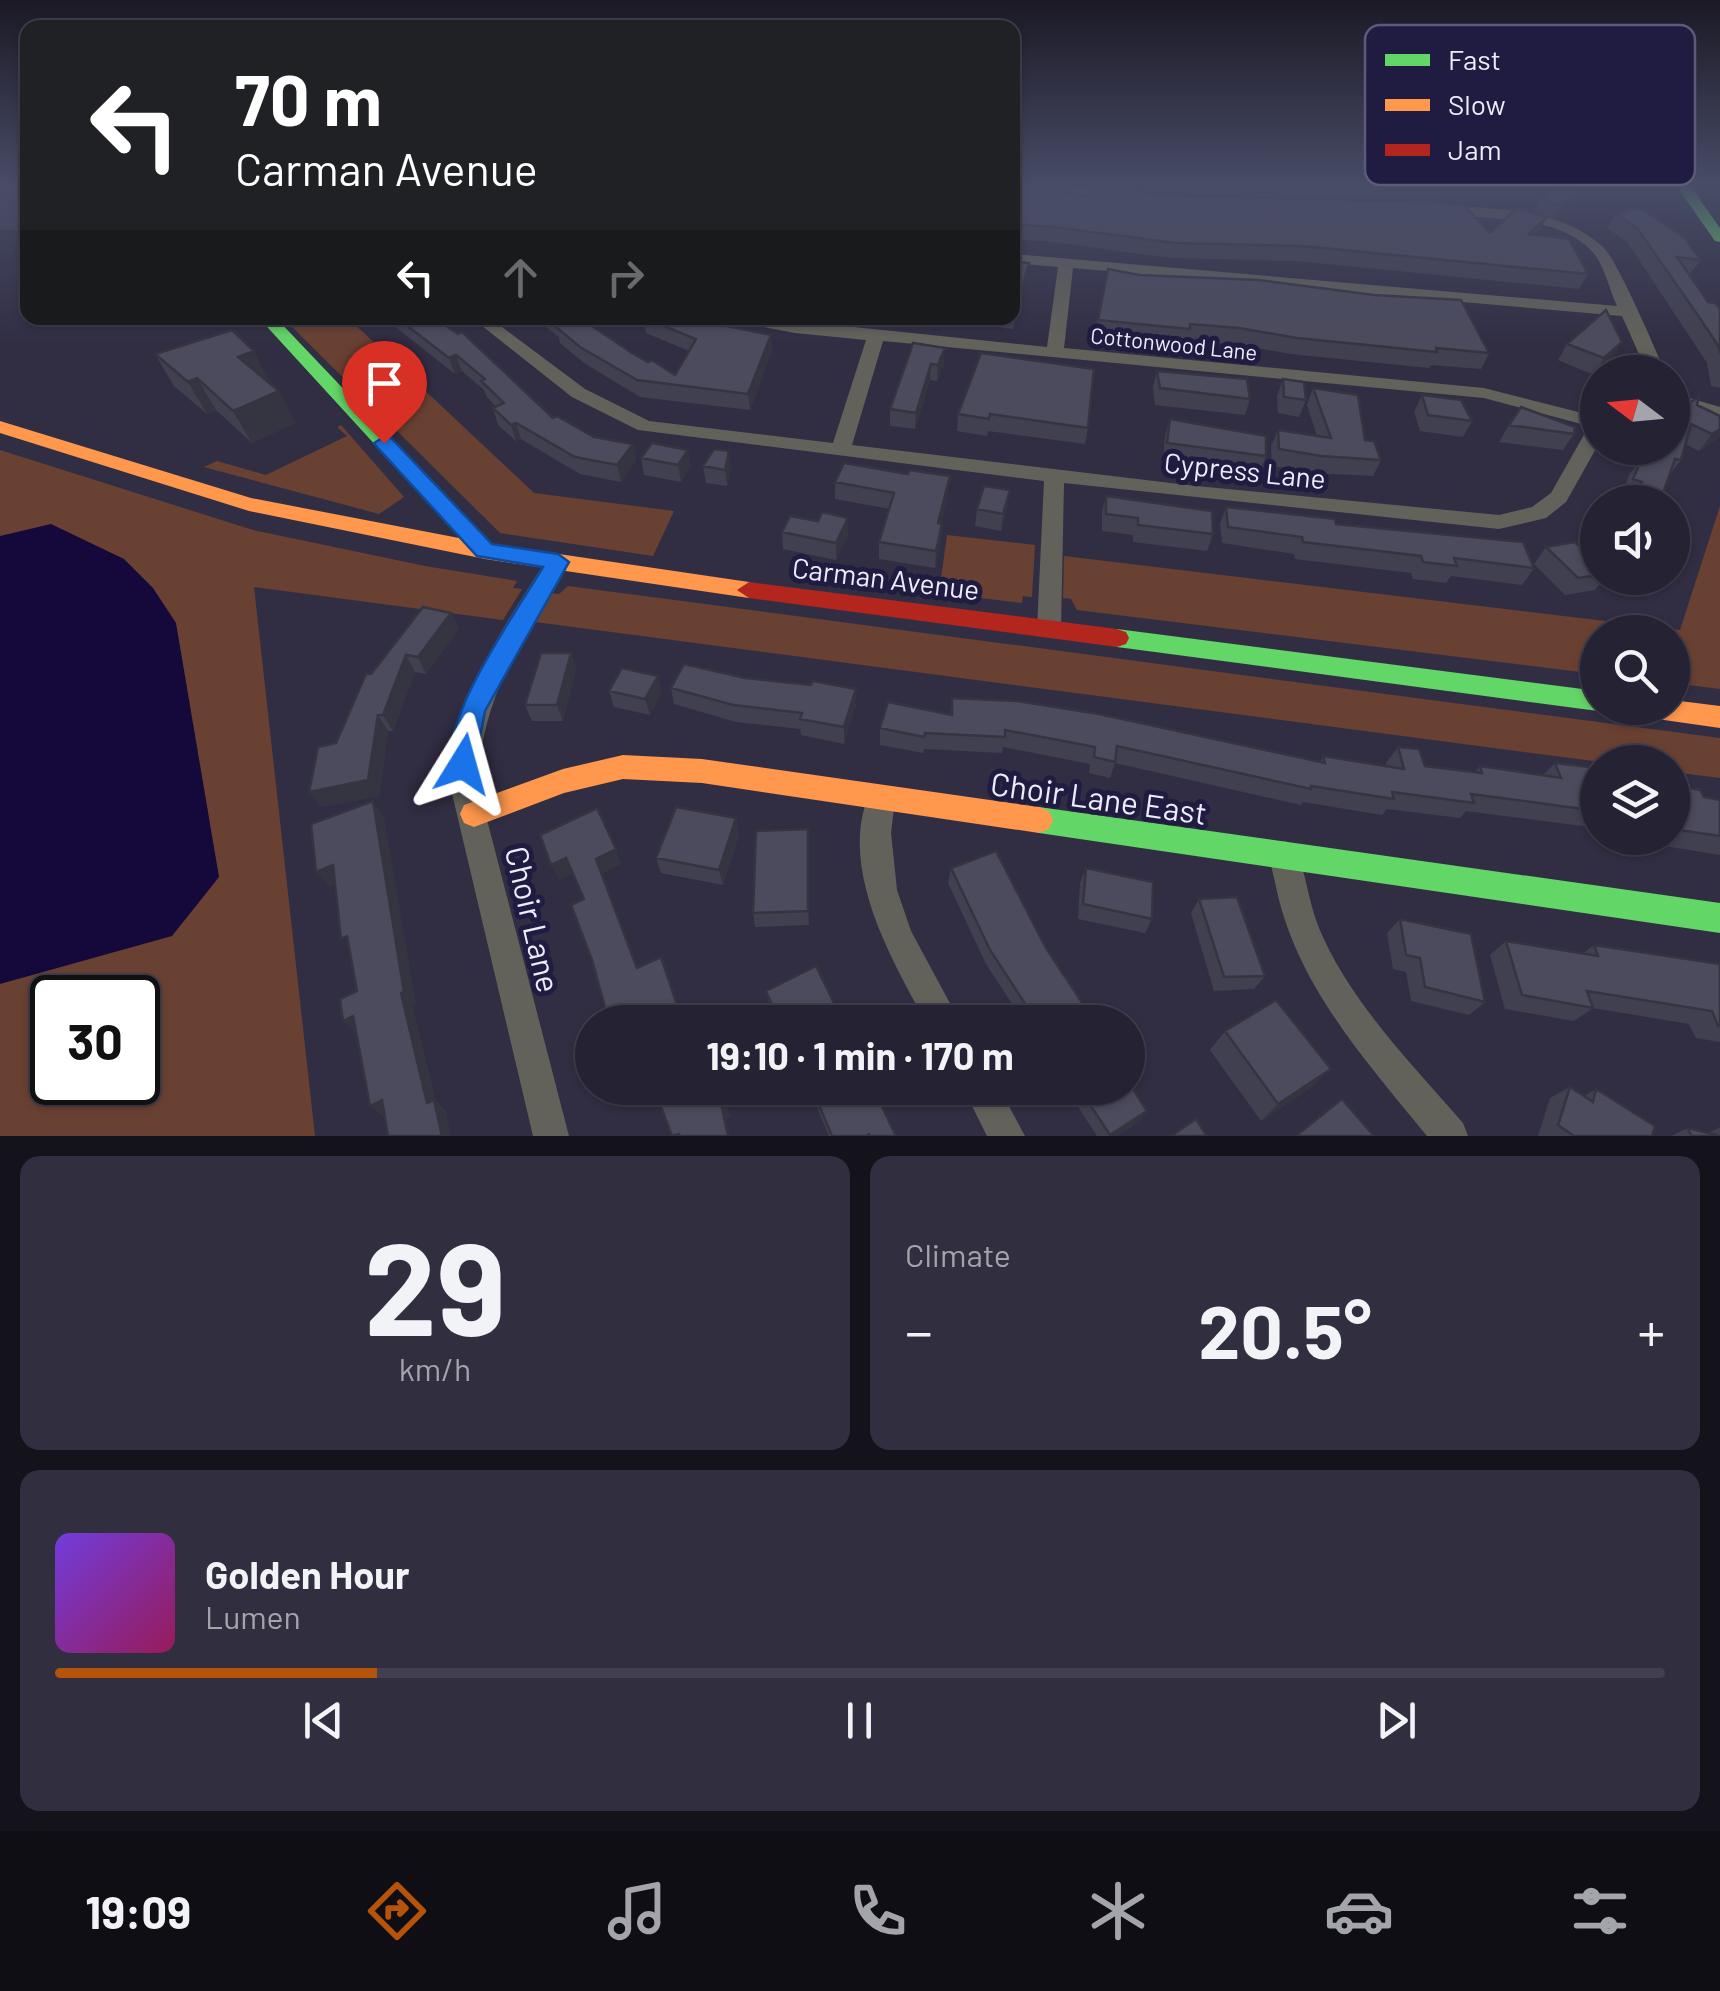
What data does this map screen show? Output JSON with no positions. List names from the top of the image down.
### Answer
{
  "streets": {
    "main road": ["Carman Avenue", "Choir Lane East"],
    "street": ["Cottonwood Lane", "Cypress Lane", "Choir Lane"]
  },
  "crossings": [
    ["Carman Avenue", "Choir Lane"],
    ["Choir Lane East", "Choir Lane"]
  ],
  "legend": ["Fast", "Slow", "Jam"],
  "north": "left",
  "page": {
    "turn": ["70 m", "Carman Avenue"],
    "limit": "30",
    "trip": "19:10 · 1 min · 170 m",
    "tile": [
      ["29", "km/h"],
      "Climate"
    ],
    "heat": ["−", "20.5°", "+"],
    "song": ["Golden Hour", "Lumen"],
    "tabs": "19:09"
  }
}
